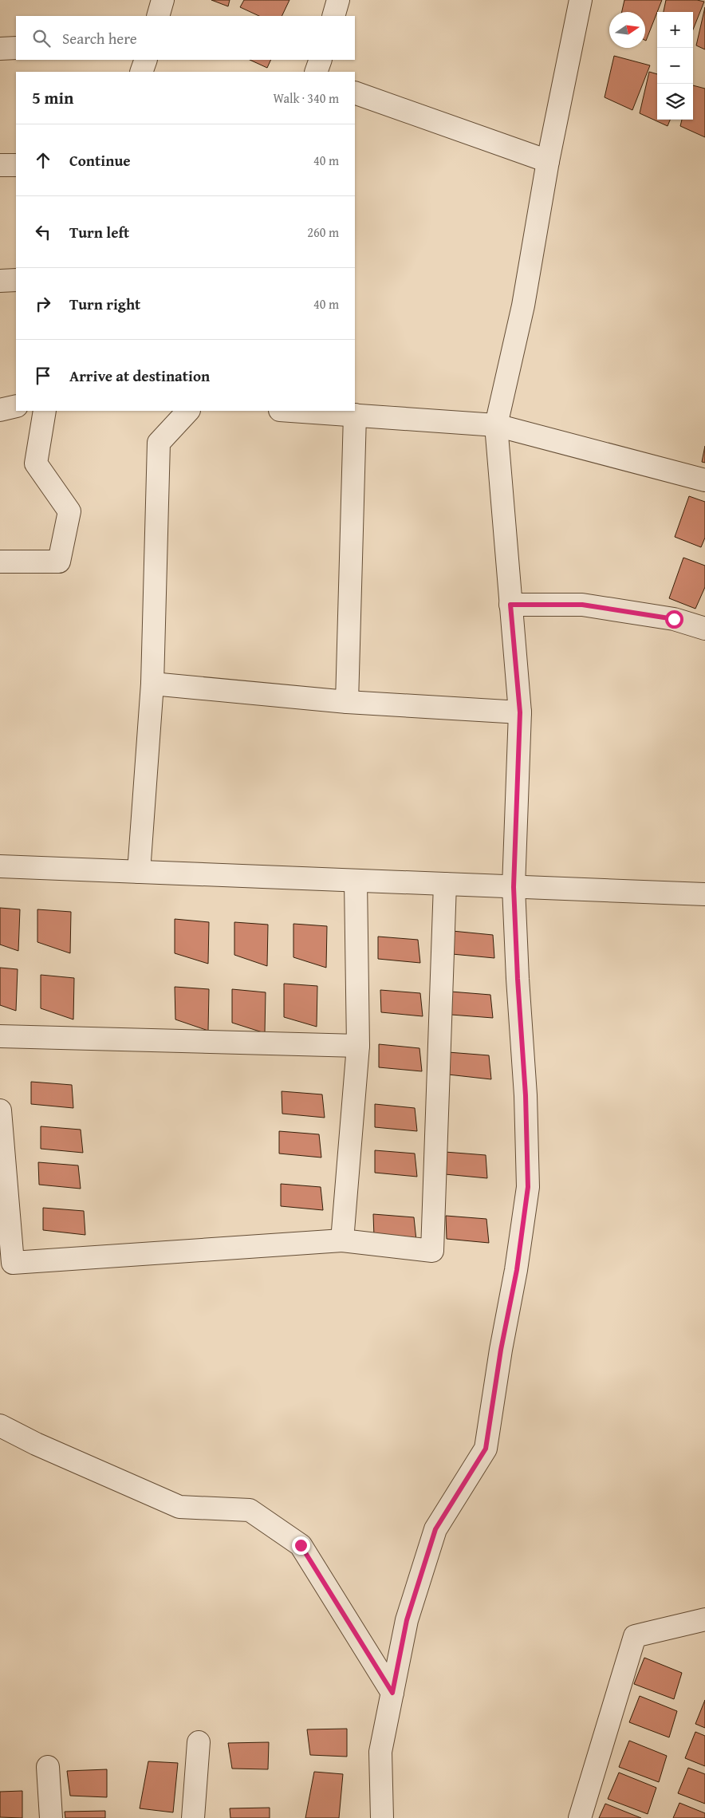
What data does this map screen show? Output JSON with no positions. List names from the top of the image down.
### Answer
{
  "north": "right",
  "page": {
    "map_buttons": ["+", "−"],
    "search": "Search here",
    "heading": ["5 min", "Walk · 340 m"],
    "list": [
      ["Continue", "40 m"],
      ["Turn left", "260 m"],
      ["Turn right", "40 m"],
      "Arrive at destination"
    ]
  }
}
